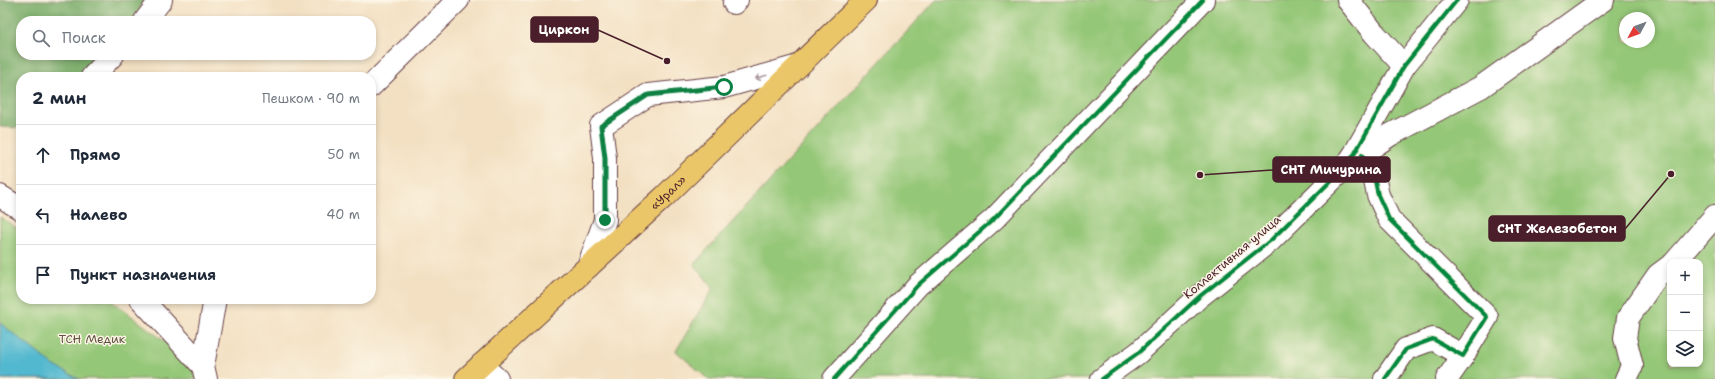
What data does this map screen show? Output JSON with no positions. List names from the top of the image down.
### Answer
{
  "streets": {
    "highway": ["«Урал»"],
    "street": ["Коллективная улица"]
  },
  "parks": ["ТСН Медик"],
  "places": ["Циркон", "СНТ Железобетон", "СНТ Мичурина"],
  "north": "bottom left",
  "page": {
    "search": "Поиск",
    "heading": ["2 мин", "Пешком · 90 m"],
    "list": [
      ["Прямо", "50 m"],
      ["Налево", "40 m"],
      "Пункт назначения"
    ],
    "map_buttons": ["+", "−"]
  }
}
